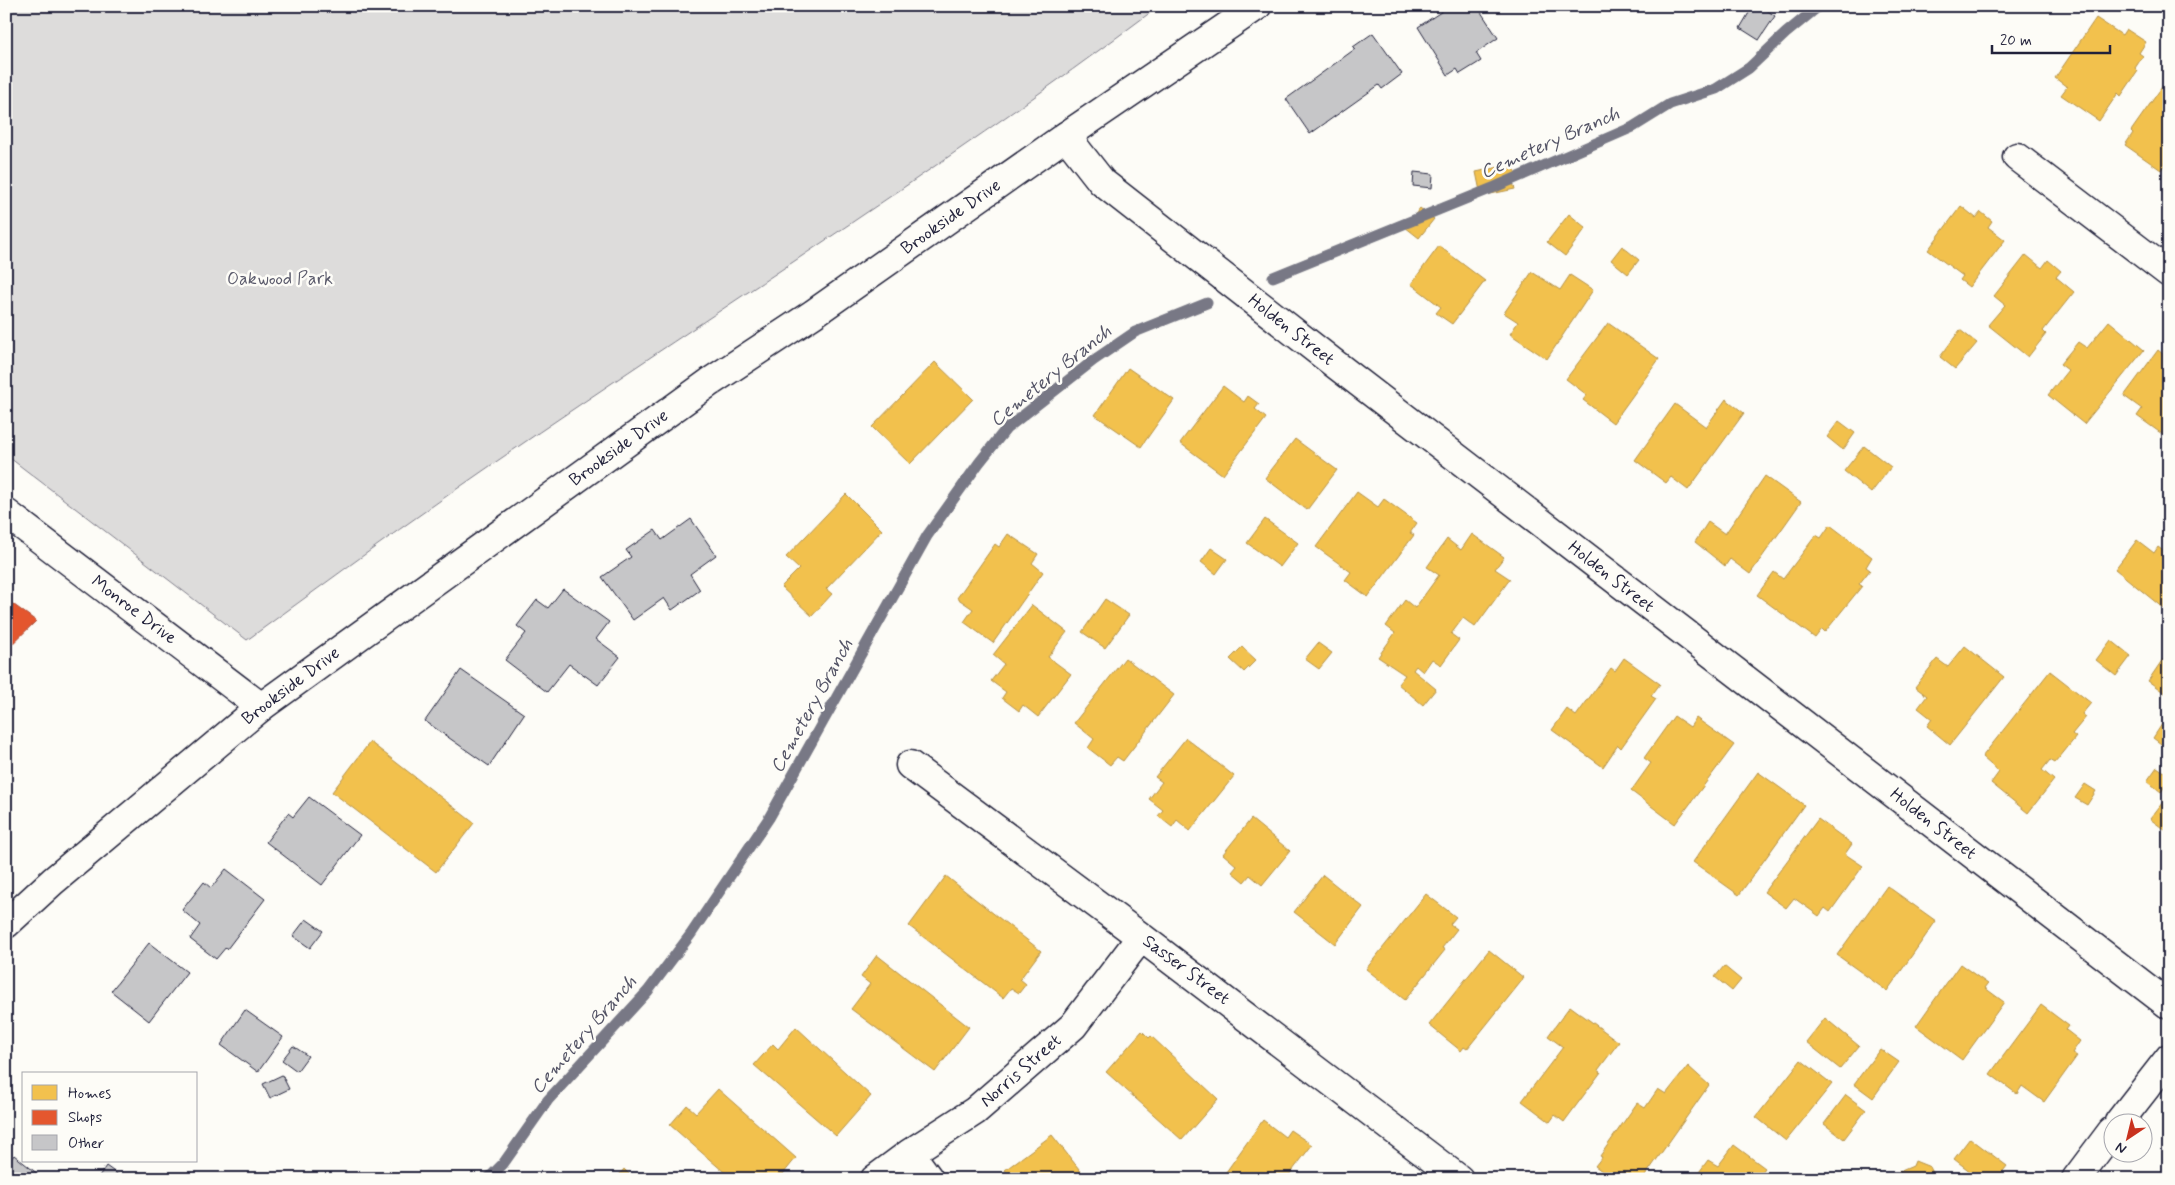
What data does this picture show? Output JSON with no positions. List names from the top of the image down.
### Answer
{
  "streets": {
    "street": [
      "Brookside Drive",
      "Holden Street",
      "Monroe Drive",
      "Sasser Street",
      "Norris Street"
    ]
  },
  "crossings": [
    ["Brookside Drive", "Holden Street"],
    ["Brookside Drive", "Monroe Drive"],
    ["Sasser Street", "Norris Street"]
  ],
  "water": ["Cemetery Branch"],
  "parks": ["Oakwood Park"],
  "legend": ["Homes", "Shops", "Other"],
  "scale_bar": "20 m",
  "north": "bottom left"
}
